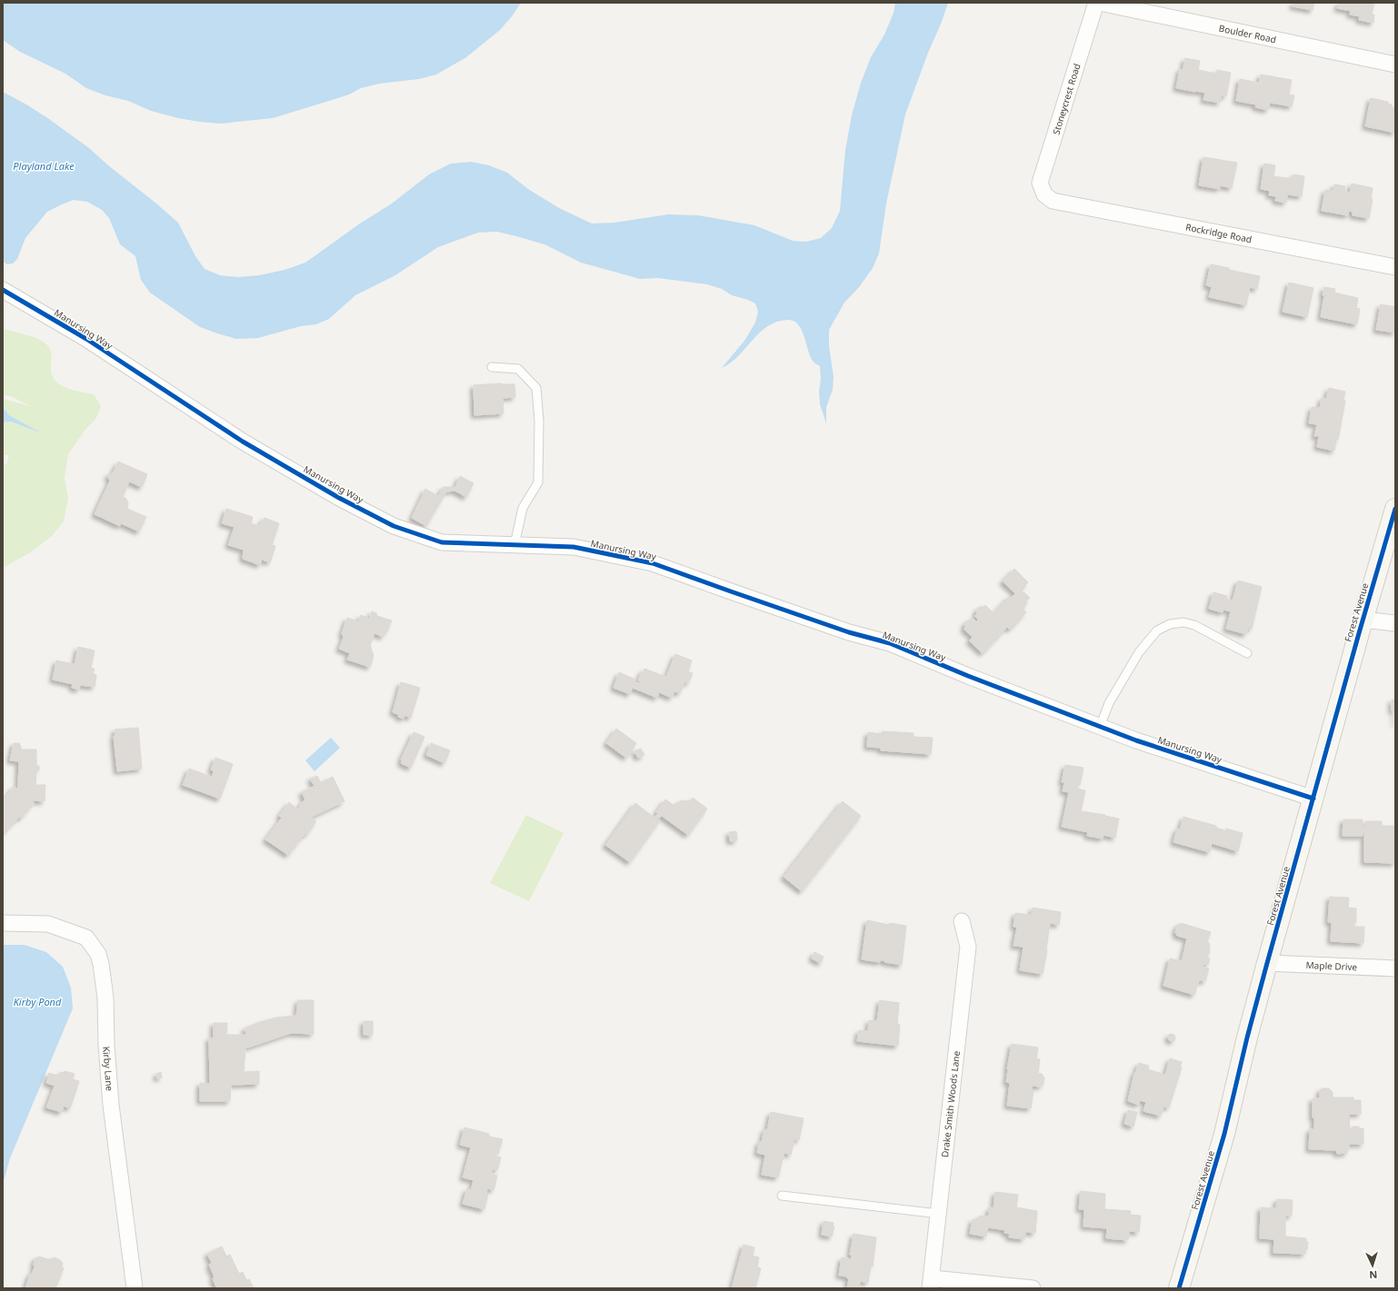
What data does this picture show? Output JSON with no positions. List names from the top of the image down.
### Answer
{
  "streets": {
    "street": [
      "Boulder Road",
      "Stoneycrest Road",
      "Rockridge Road",
      "Manursing Way",
      "Forest Avenue",
      "Maple Drive",
      "Kirby Lane",
      "Drake Smith Woods Lane"
    ]
  },
  "crossings": [
    ["Stoneycrest Road", "Rockridge Road"],
    ["Manursing Way", "Forest Avenue"],
    ["Forest Avenue", "Maple Drive"]
  ],
  "water": ["Playland Lake", "Kirby Pond"],
  "north": "bottom"
}
